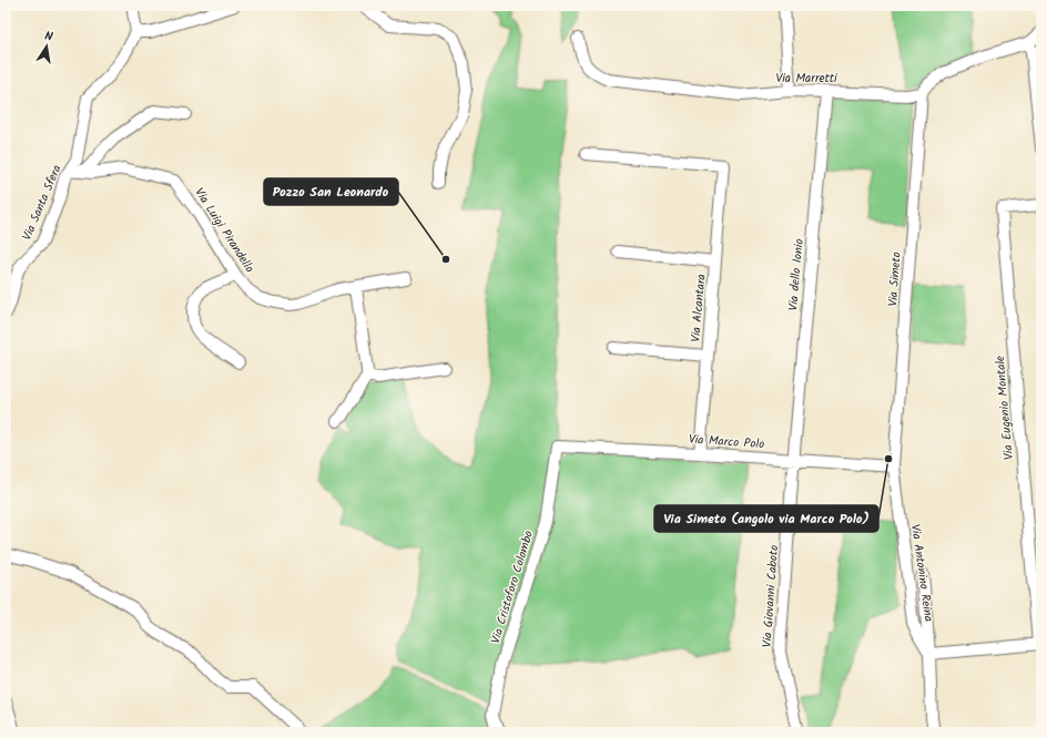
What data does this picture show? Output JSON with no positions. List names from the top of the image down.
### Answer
{
  "streets": {
    "street": [
      "Via Marretti",
      "Via Santa Sfera",
      "Via Luigi Pirandello",
      "Via dello Ionio",
      "Via Simeto",
      "Via Alcantara",
      "Via Eugenio Montale",
      "Via Marco Polo",
      "Via Antonino Reina",
      "Via Cristoforo Colombo",
      "Via Giovanni Caboto"
    ]
  },
  "crossings": [
    ["Via Marretti", "Via dello Ionio"],
    ["Via Marretti", "Via Simeto"],
    ["Via Santa Sfera", "Via Luigi Pirandello"],
    ["Via dello Ionio", "Via Marco Polo"],
    ["Via dello Ionio", "Via Giovanni Caboto"],
    ["Via Simeto", "Via Marco Polo"],
    ["Via Simeto", "Via Antonino Reina"],
    ["Via Alcantara", "Via Marco Polo"],
    ["Via Marco Polo", "Via Antonino Reina"],
    ["Via Marco Polo", "Via Cristoforo Colombo"],
    ["Via Marco Polo", "Via Giovanni Caboto"]
  ],
  "places": ["Pozzo San Leonardo", "Via Simeto (angolo via Marco Polo)"],
  "north": "top"
}
